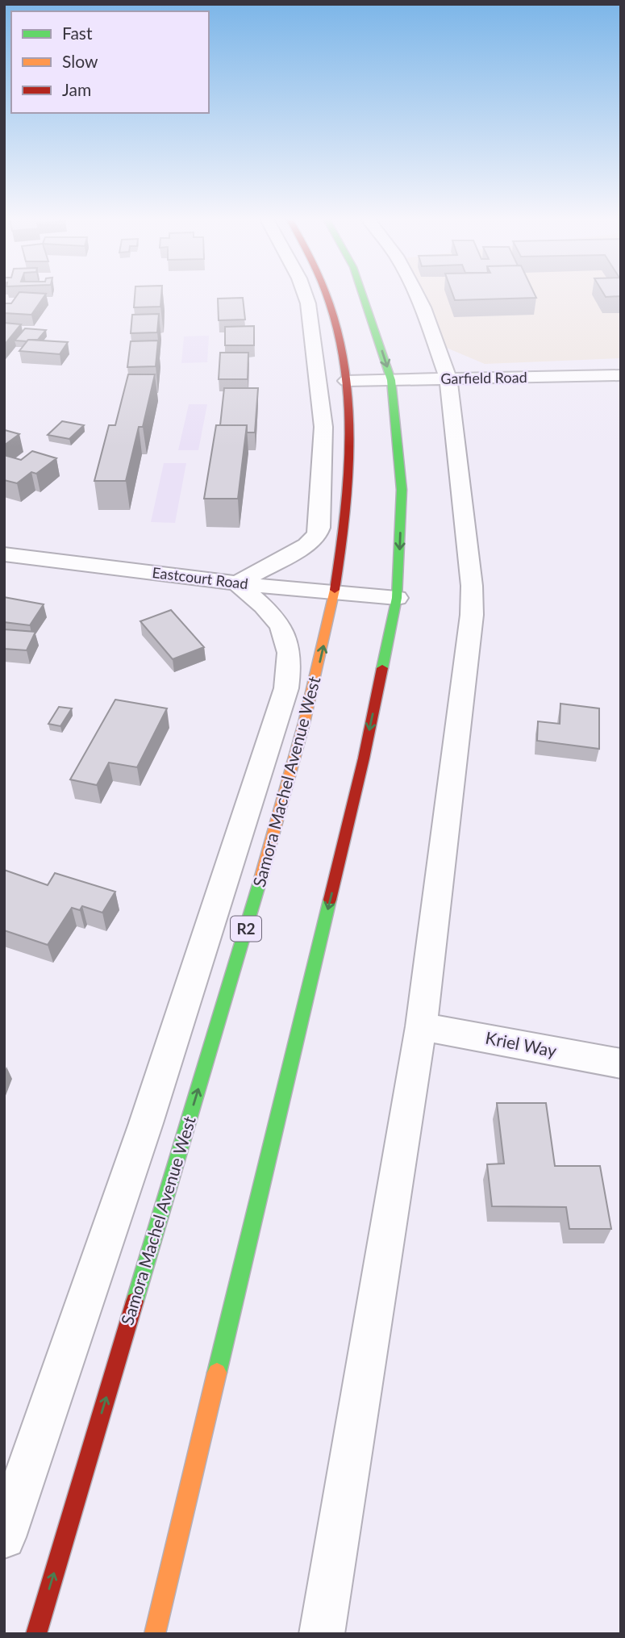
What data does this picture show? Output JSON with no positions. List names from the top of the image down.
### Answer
{
  "streets": {
    "highway": ["Samora Machel Avenue West", "R2"],
    "street": ["Garfield Road", "Eastcourt Road", "Kriel Way"]
  },
  "crossings": [
    ["Garfield Road", "Samora Machel Avenue West"],
    ["Eastcourt Road", "Samora Machel Avenue West"]
  ],
  "legend": ["Fast", "Slow", "Jam"]
}
